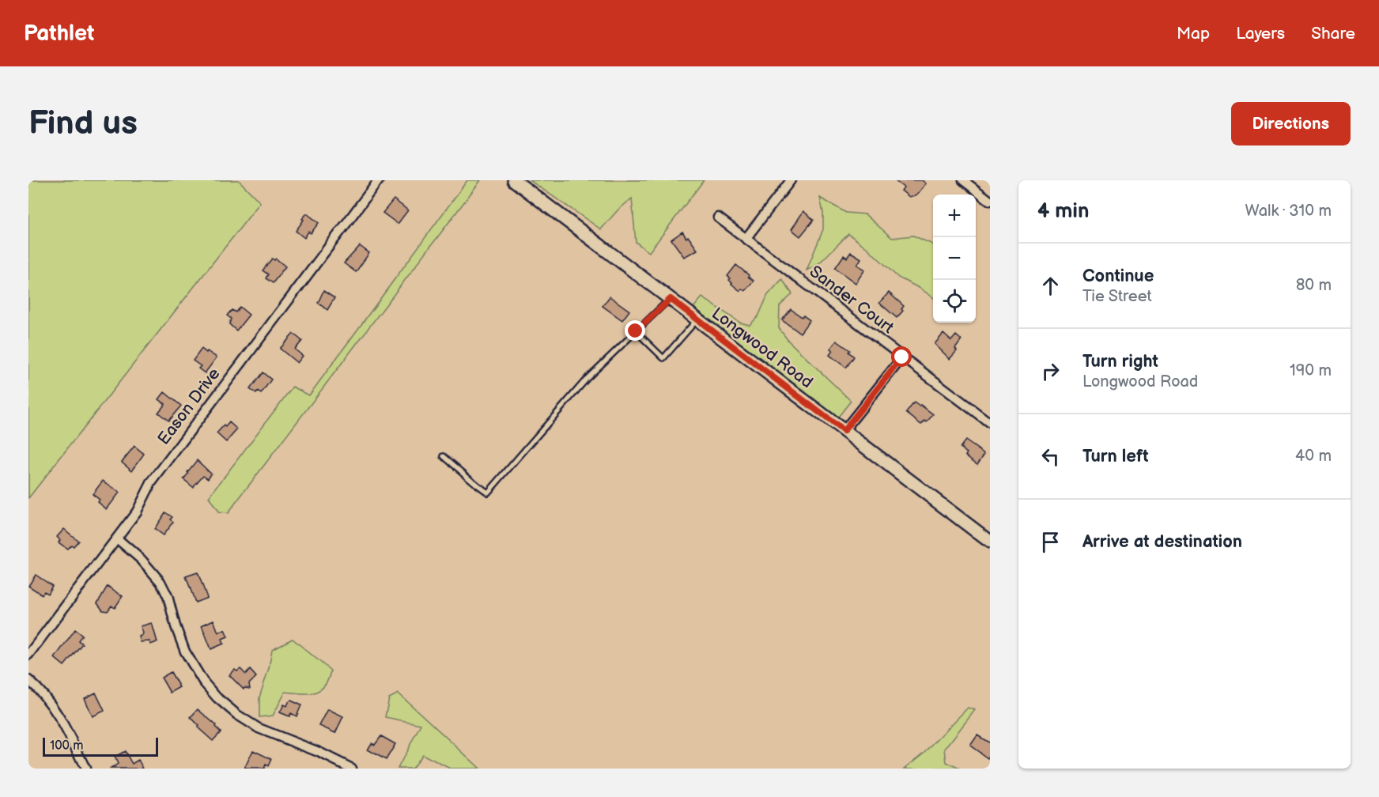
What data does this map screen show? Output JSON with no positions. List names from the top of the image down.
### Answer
{
  "streets": {
    "main road": ["Longwood Road"],
    "street": ["Sander Court", "Eason Drive"]
  },
  "scale_bar": "100 m",
  "page": {
    "header": "Pathlet",
    "nav": ["Map", "Layers", "Share"],
    "buttons": "Directions",
    "title": "Find us",
    "heading": ["4 min", "Walk · 310 m"],
    "map_buttons": ["+", "−"],
    "list": [
      ["Continue", "Tie Street", "80 m"],
      ["Turn right", "Longwood Road", "190 m"],
      ["Turn left", "40 m"],
      "Arrive at destination"
    ],
    "scale": "100 m"
  }
}
